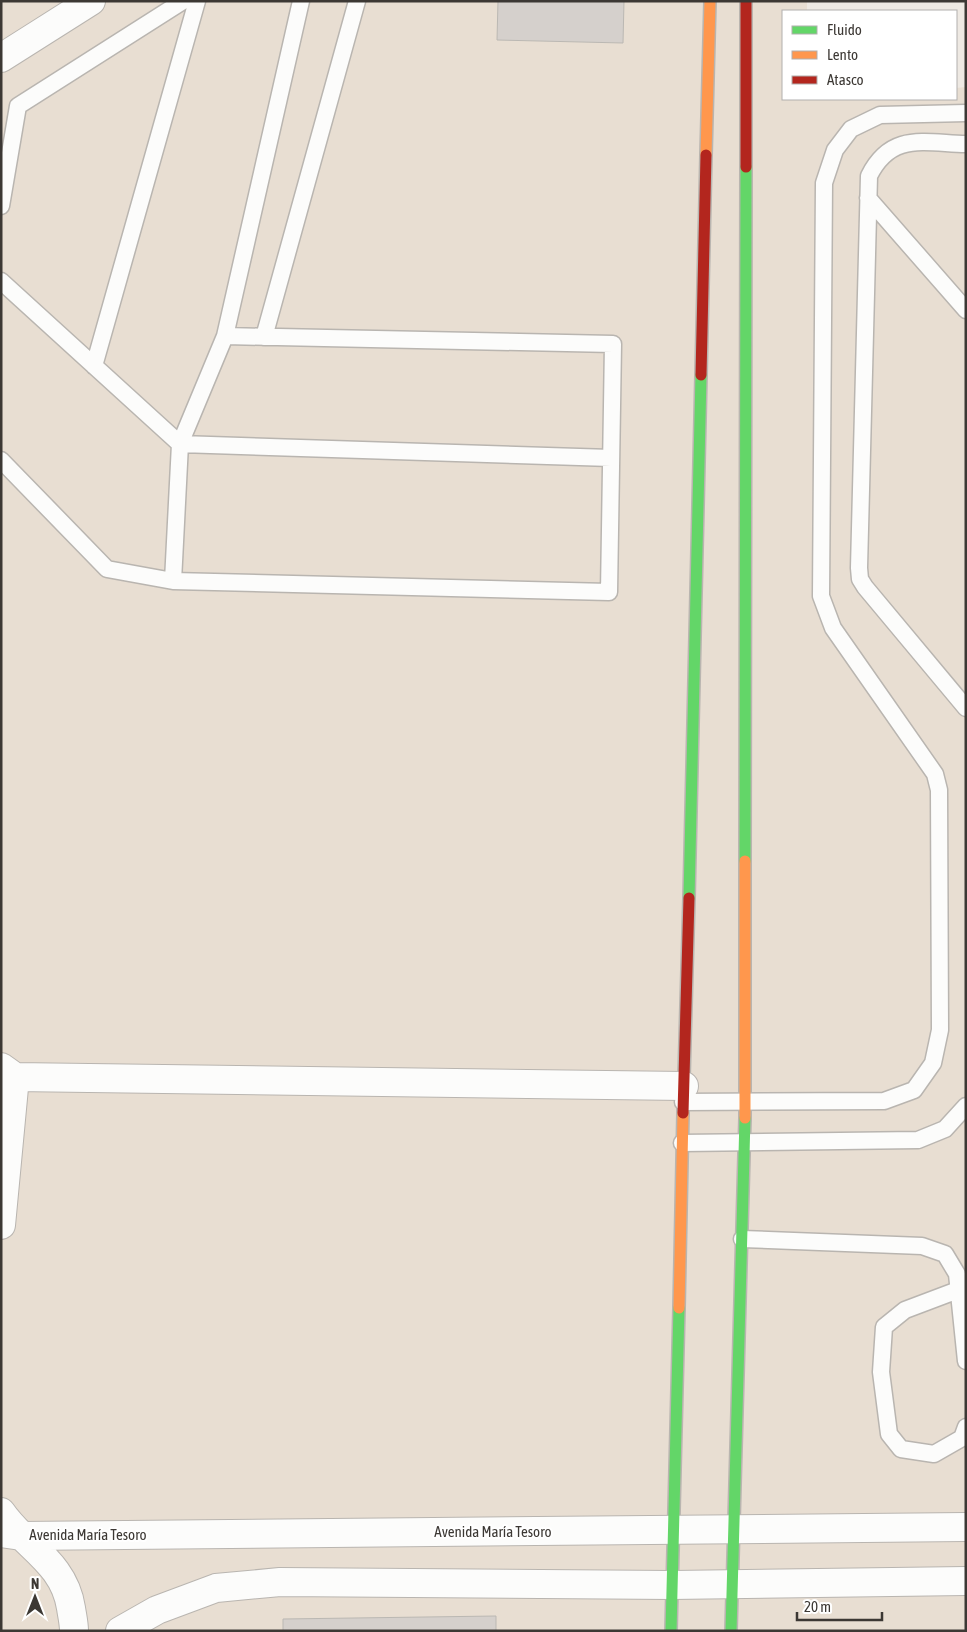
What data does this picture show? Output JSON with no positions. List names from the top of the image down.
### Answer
{
  "streets": {
    "street": ["Avenida María Tesoro"]
  },
  "legend": ["Fluido", "Lento", "Atasco"],
  "scale_bar": "20 m",
  "north": "top"
}
